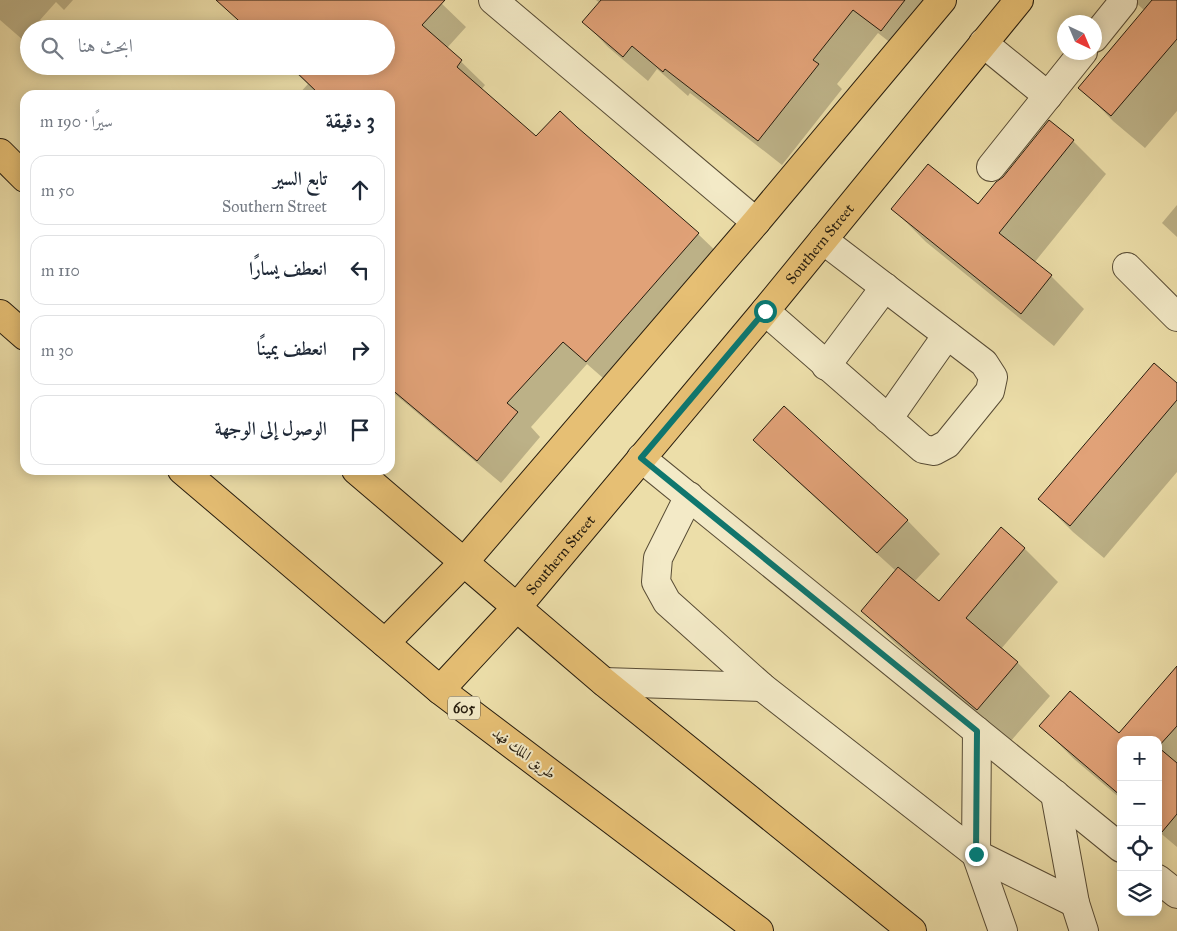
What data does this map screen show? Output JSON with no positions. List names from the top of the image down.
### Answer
{
  "streets": {
    "main road": ["Southern Street", "605", "طريق الملك فهد"]
  },
  "crossings": [
    ["Southern Street", "طريق الملك فهد"]
  ],
  "north": "bottom right",
  "page": {
    "search": "ابحث هنا",
    "heading": ["3 دقيقة", "سيرًا · 190 m"],
    "list": [
      ["تابع السير", "Southern Street", "50 m"],
      ["انعطف يسارًا", "110 m"],
      ["انعطف يمينًا", "30 m"],
      "الوصول إلى الوجهة"
    ],
    "map_buttons": ["+", "−"]
  }
}
